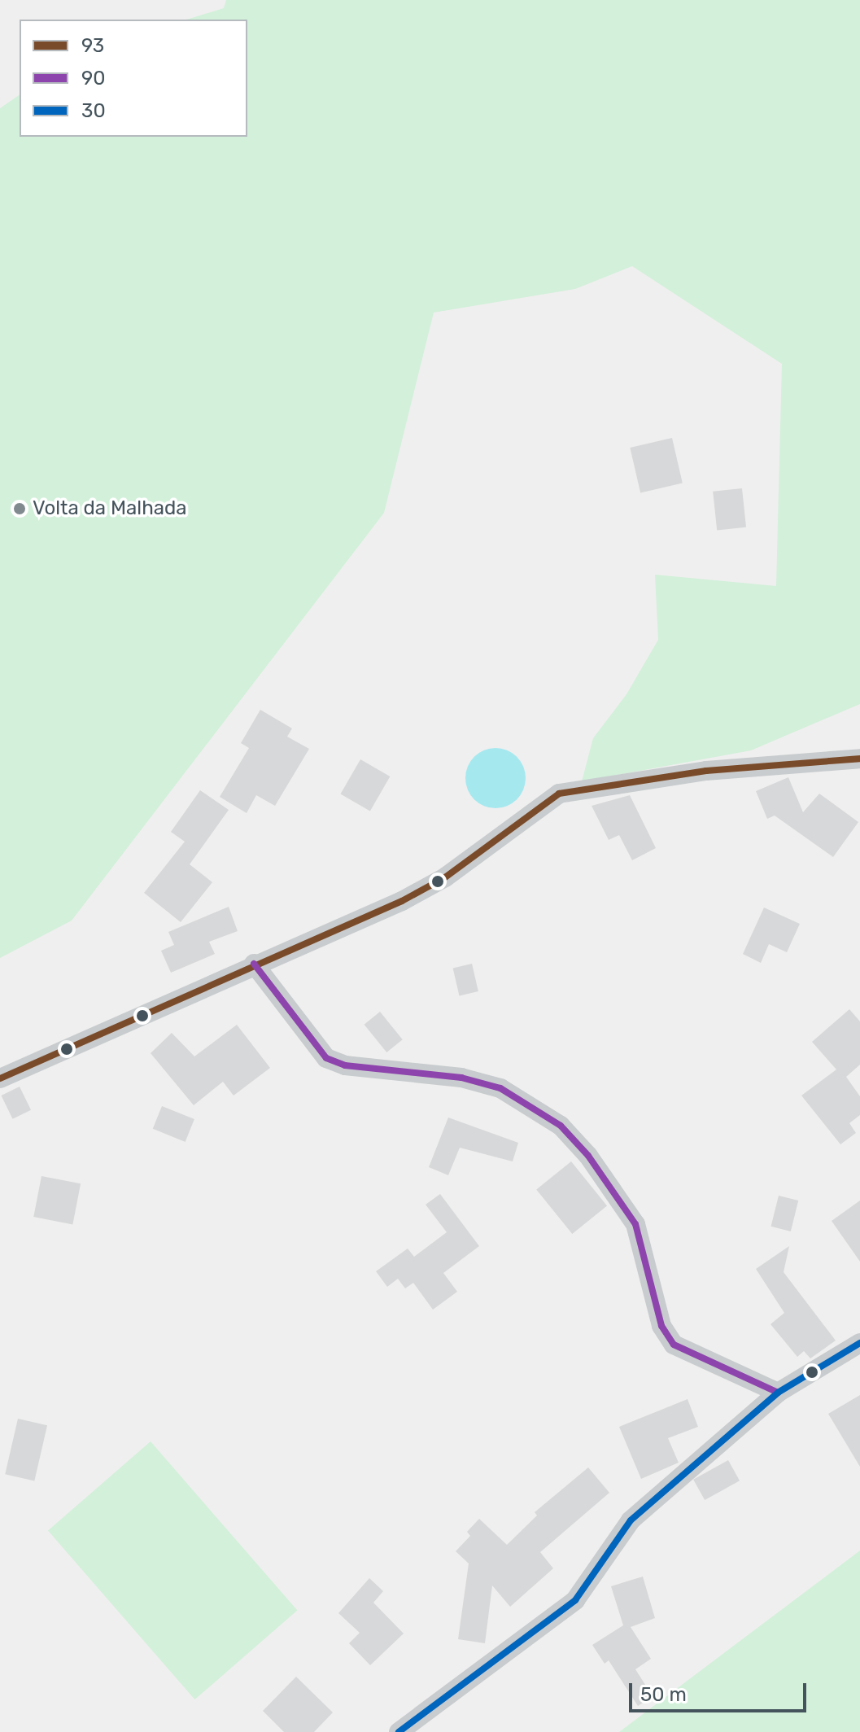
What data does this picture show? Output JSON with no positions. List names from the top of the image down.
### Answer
{
  "places": ["Volta da Malhada"],
  "lines": ["transit line 93", "transit line 90", "transit line 30"],
  "legend": ["93", "90", "30"],
  "scale_bar": "50 m"
}
